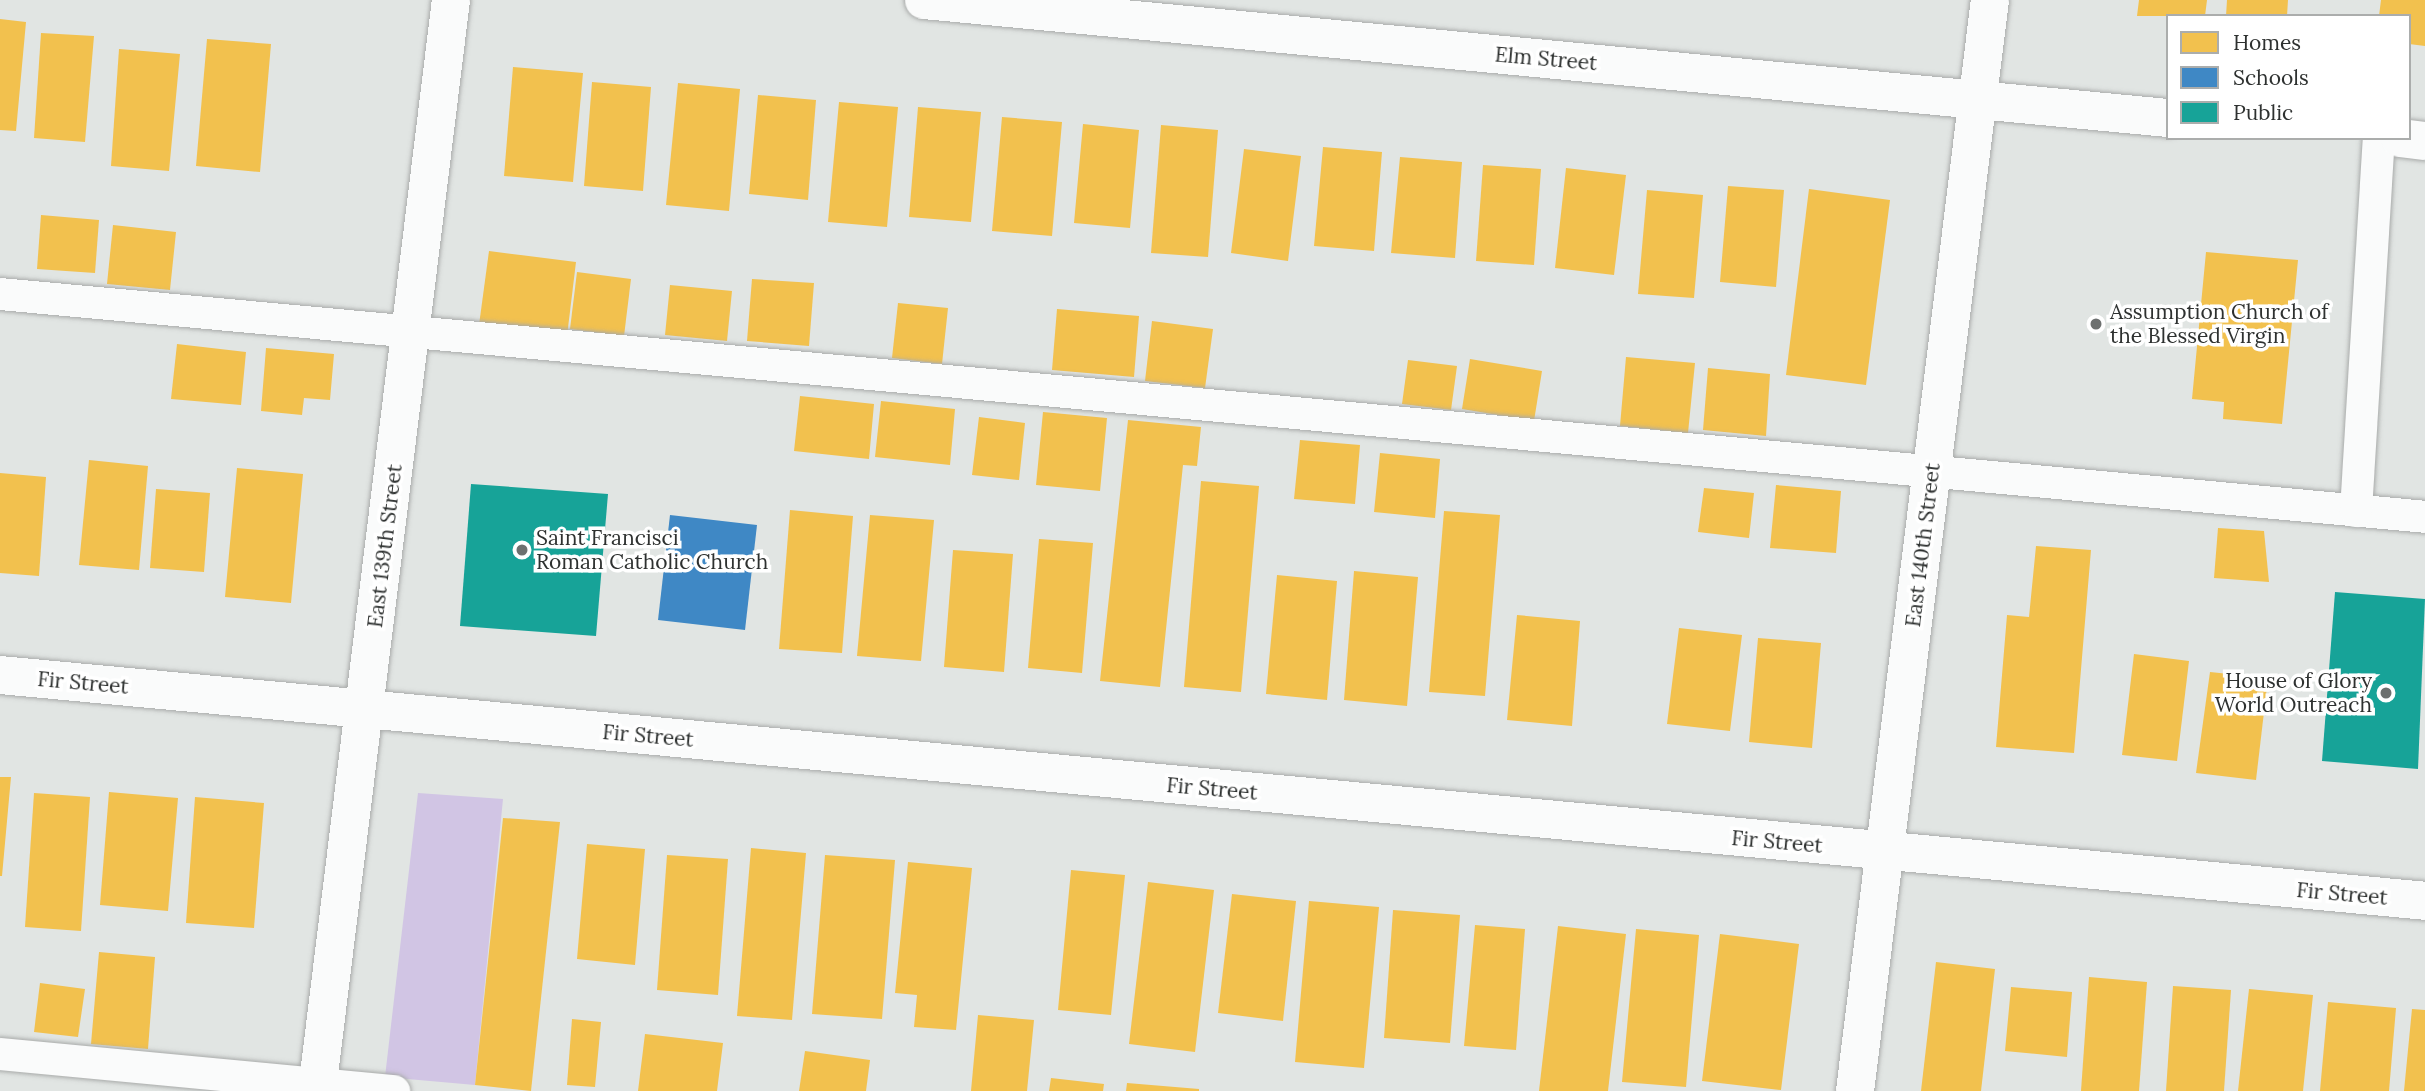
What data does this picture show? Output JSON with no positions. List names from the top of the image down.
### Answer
{
  "streets": {
    "street": [
      "Elm Street",
      "East 140th Street",
      "East 139th Street",
      "Fir Street"
    ]
  },
  "crossings": [
    ["Elm Street", "East 140th Street"],
    ["East 140th Street", "Fir Street"],
    ["East 139th Street", "Fir Street"]
  ],
  "places": ["Assumption Church of the Blessed Virgin", "Saint Francisci Roman Catholic Church", "House of Glory World Outreach"],
  "legend": ["Homes", "Schools", "Public"]
}
